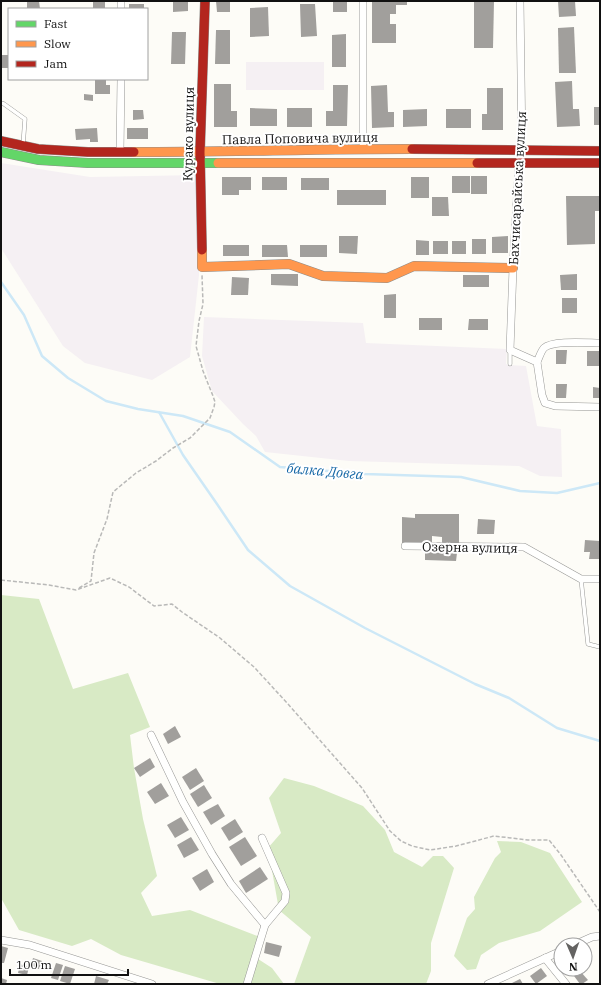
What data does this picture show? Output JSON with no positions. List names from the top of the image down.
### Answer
{
  "streets": {
    "main road": ["Курако вулиця", "Павла Поповича вулиця"],
    "street": ["Бахчисарайська вулиця", "Озерна вулиця"]
  },
  "crossings": [
    ["Курако вулиця", "Павла Поповича вулиця"],
    ["Павла Поповича вулиця", "Бахчисарайська вулиця"]
  ],
  "water": ["балка Довга"],
  "legend": ["Fast", "Slow", "Jam"],
  "scale_bar": "100 m",
  "north": "bottom"
}
